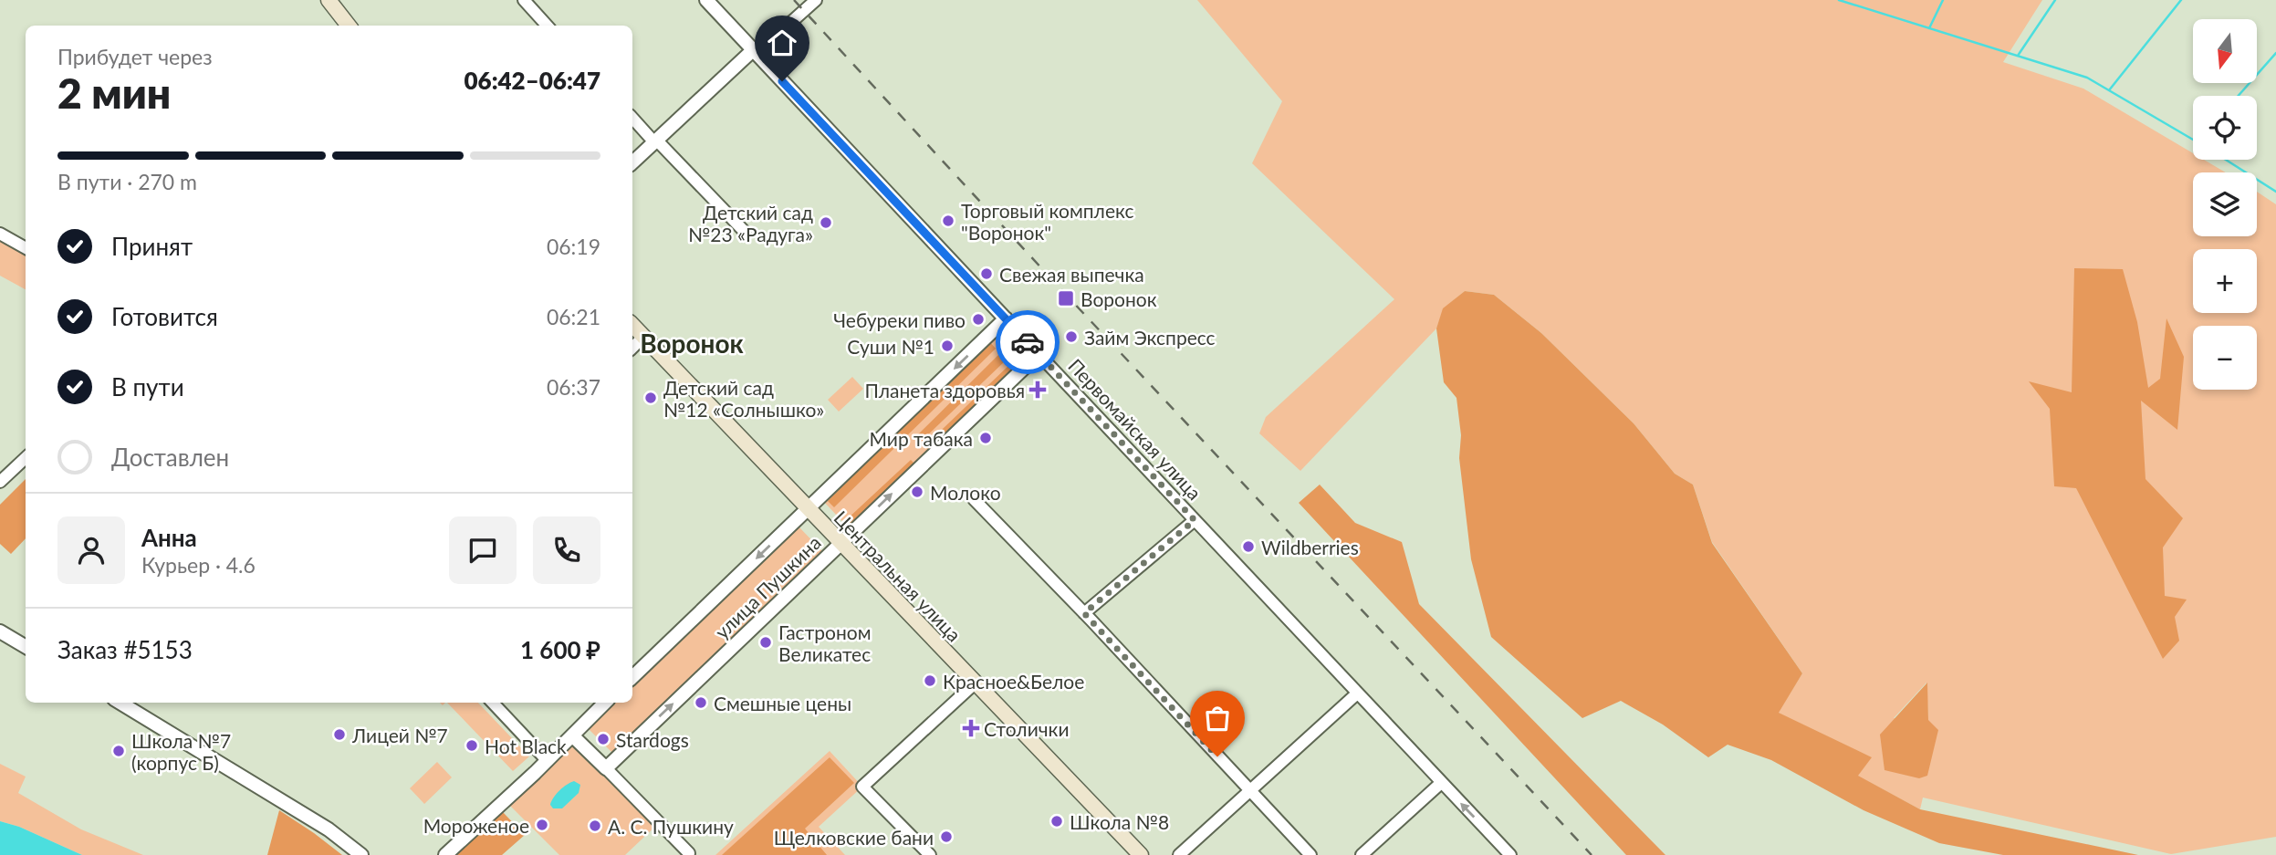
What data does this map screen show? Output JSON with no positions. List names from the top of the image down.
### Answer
{
  "streets": {
    "main road": ["Центральная улица"],
    "street": ["Первомайская улица", "улица Пушкина"]
  },
  "crossings": [
    ["Первомайская улица", "улица Пушкина"],
    ["Центральная улица", "улица Пушкина"]
  ],
  "districts": ["Воронок"],
  "places": {
    "other": [
      "Торговый комплекс \"Воронок\"",
      "Детский сад №23 «Радуга»",
      "Свежая выпечка",
      "Чебуреки пиво",
      "Займ Экспресс",
      "Суши №1",
      "Детский сад №12 «Солнышко»",
      "Мир табака",
      "Moлоко",
      "Wildberries",
      "Гастроном Великатес",
      "Красное&Белое",
      "Смешные цены",
      "Лицей №7",
      "Stardogs",
      "Hot Black",
      "Школа №7 (корпус Б)",
      "Школа №8",
      "Мороженое",
      "А. С. Пушкину",
      "Щелковские бани"
    ],
    "transit": ["Воронок"],
    "health": ["Планета здоровья", "Столички"]
  },
  "north": "bottom",
  "page": {
    "map_buttons": ["+", "−"],
    "heading": ["2 мин", "Прибудет через", "06:42–06:47"],
    "panel": [
      "Анна",
      "Курьер · 4.6",
      "Заказ #5153",
      "1 600 ₽"
    ],
    "bar": "В пути · 270 m",
    "list": [
      ["Принят", "06:19"],
      ["Готовится", "06:21"],
      ["В пути", "06:37"],
      "Доставлен"
    ]
  }
}
